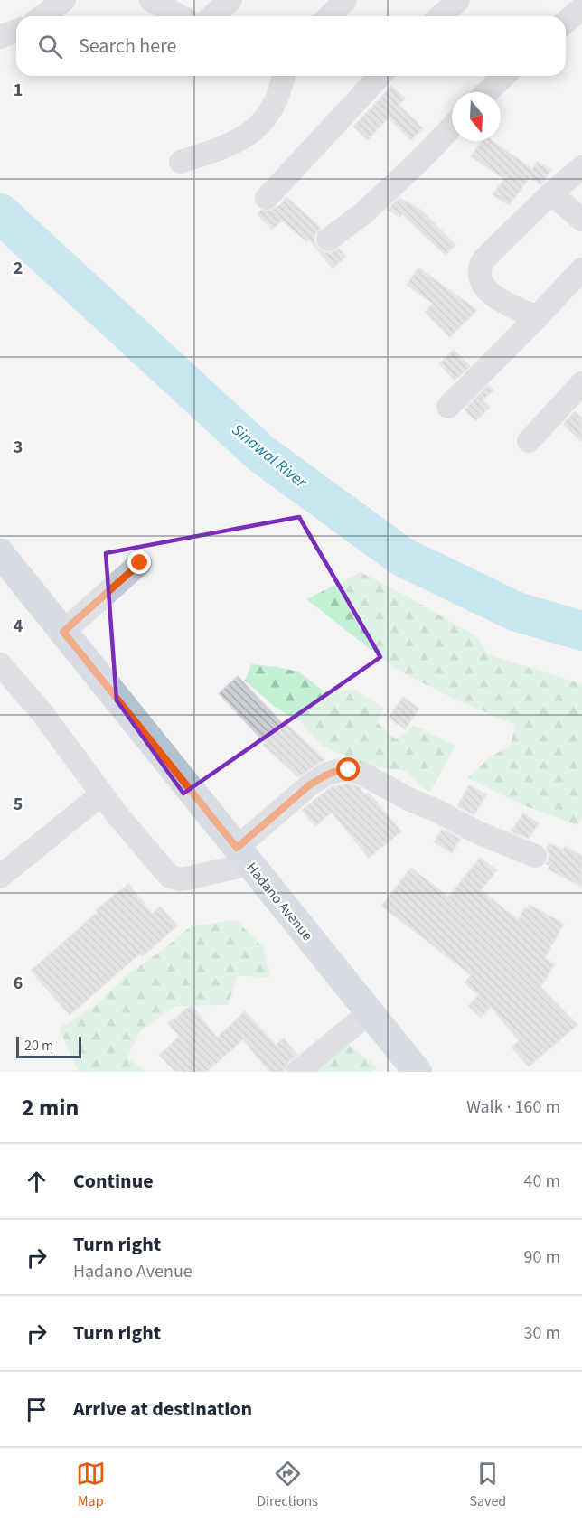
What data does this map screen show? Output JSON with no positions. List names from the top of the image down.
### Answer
{
  "streets": {
    "main road": ["Hadano Avenue"]
  },
  "water": ["Sinawal River"],
  "scale_bar": "20 m",
  "north": "bottom",
  "page": {
    "search": "Search here",
    "scale": "20 m",
    "heading": ["2 min", "Walk · 160 m"],
    "list": [
      ["Continue", "40 m"],
      ["Turn right", "Hadano Avenue", "90 m"],
      ["Turn right", "30 m"],
      "Arrive at destination"
    ],
    "nav": ["Map", "Directions", "Saved"]
  },
  "grid": {
    "rows": [
      "1",
      "2",
      "3",
      "4",
      "5",
      "6"
    ]
  }
}
